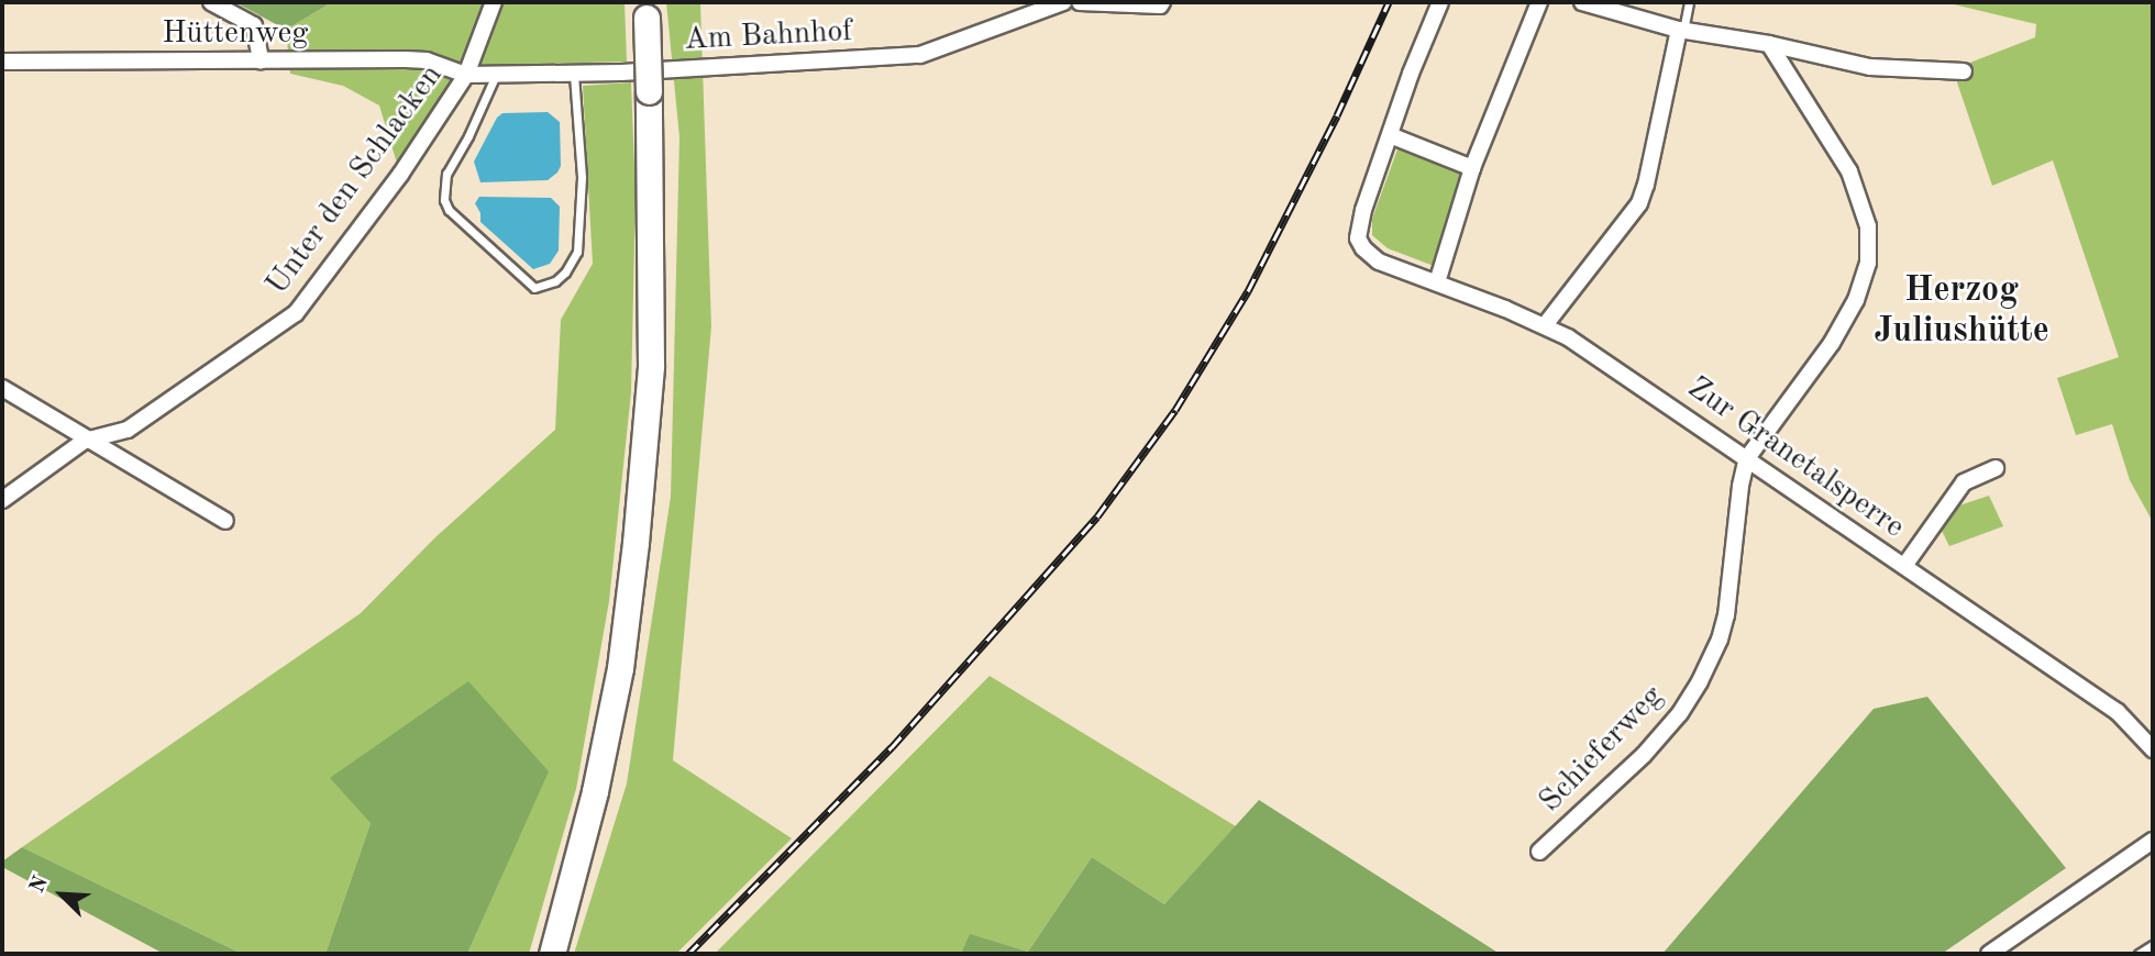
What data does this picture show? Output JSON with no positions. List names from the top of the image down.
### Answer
{
  "streets": {
    "street": [
      "Hüttenweg",
      "Am Bahnhof",
      "Unter den Schlacken",
      "Zur Granetalsperre",
      "Schieferweg"
    ]
  },
  "crossings": [
    ["Hüttenweg", "Am Bahnhof"],
    ["Hüttenweg", "Unter den Schlacken"],
    ["Am Bahnhof", "Unter den Schlacken"],
    ["Zur Granetalsperre", "Schieferweg"]
  ],
  "districts": ["Herzog Juliushütte"],
  "north": "top left"
}
